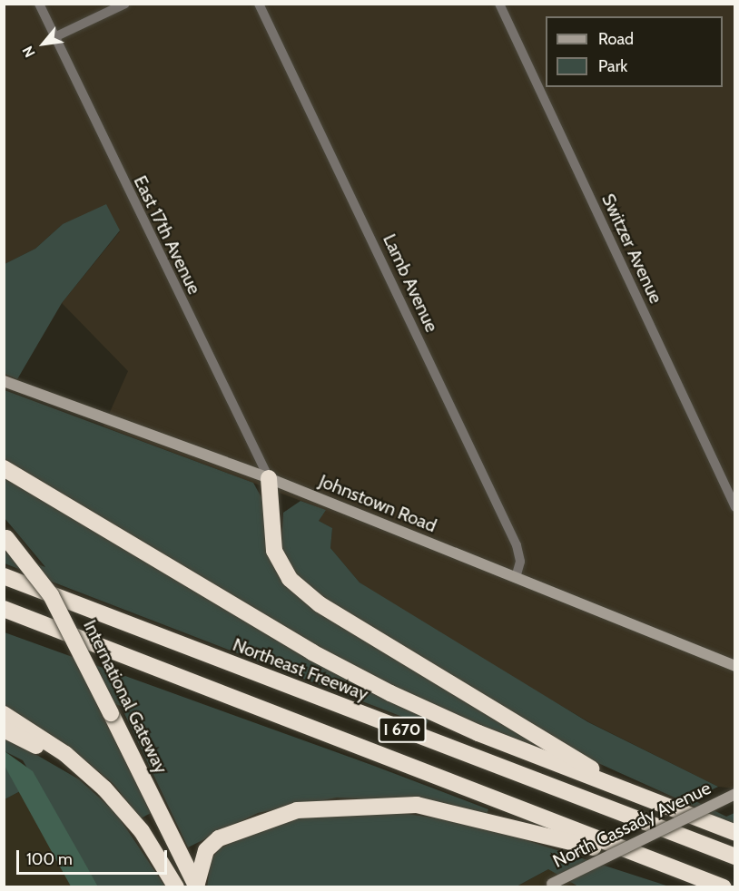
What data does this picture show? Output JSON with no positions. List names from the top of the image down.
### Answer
{
  "streets": {
    "highway": ["Northeast Freeway", "International Gateway", "I 670"],
    "main road": ["Johnstown Road", "North Cassady Avenue"],
    "street": ["East 17th Avenue", "Switzer Avenue", "Lamb Avenue"]
  },
  "crossings": [
    ["East 17th Avenue", "Johnstown Road"],
    ["Lamb Avenue", "Johnstown Road"]
  ],
  "legend": ["Road", "Park"],
  "scale_bar": "100 m",
  "north": "bottom left"
}
